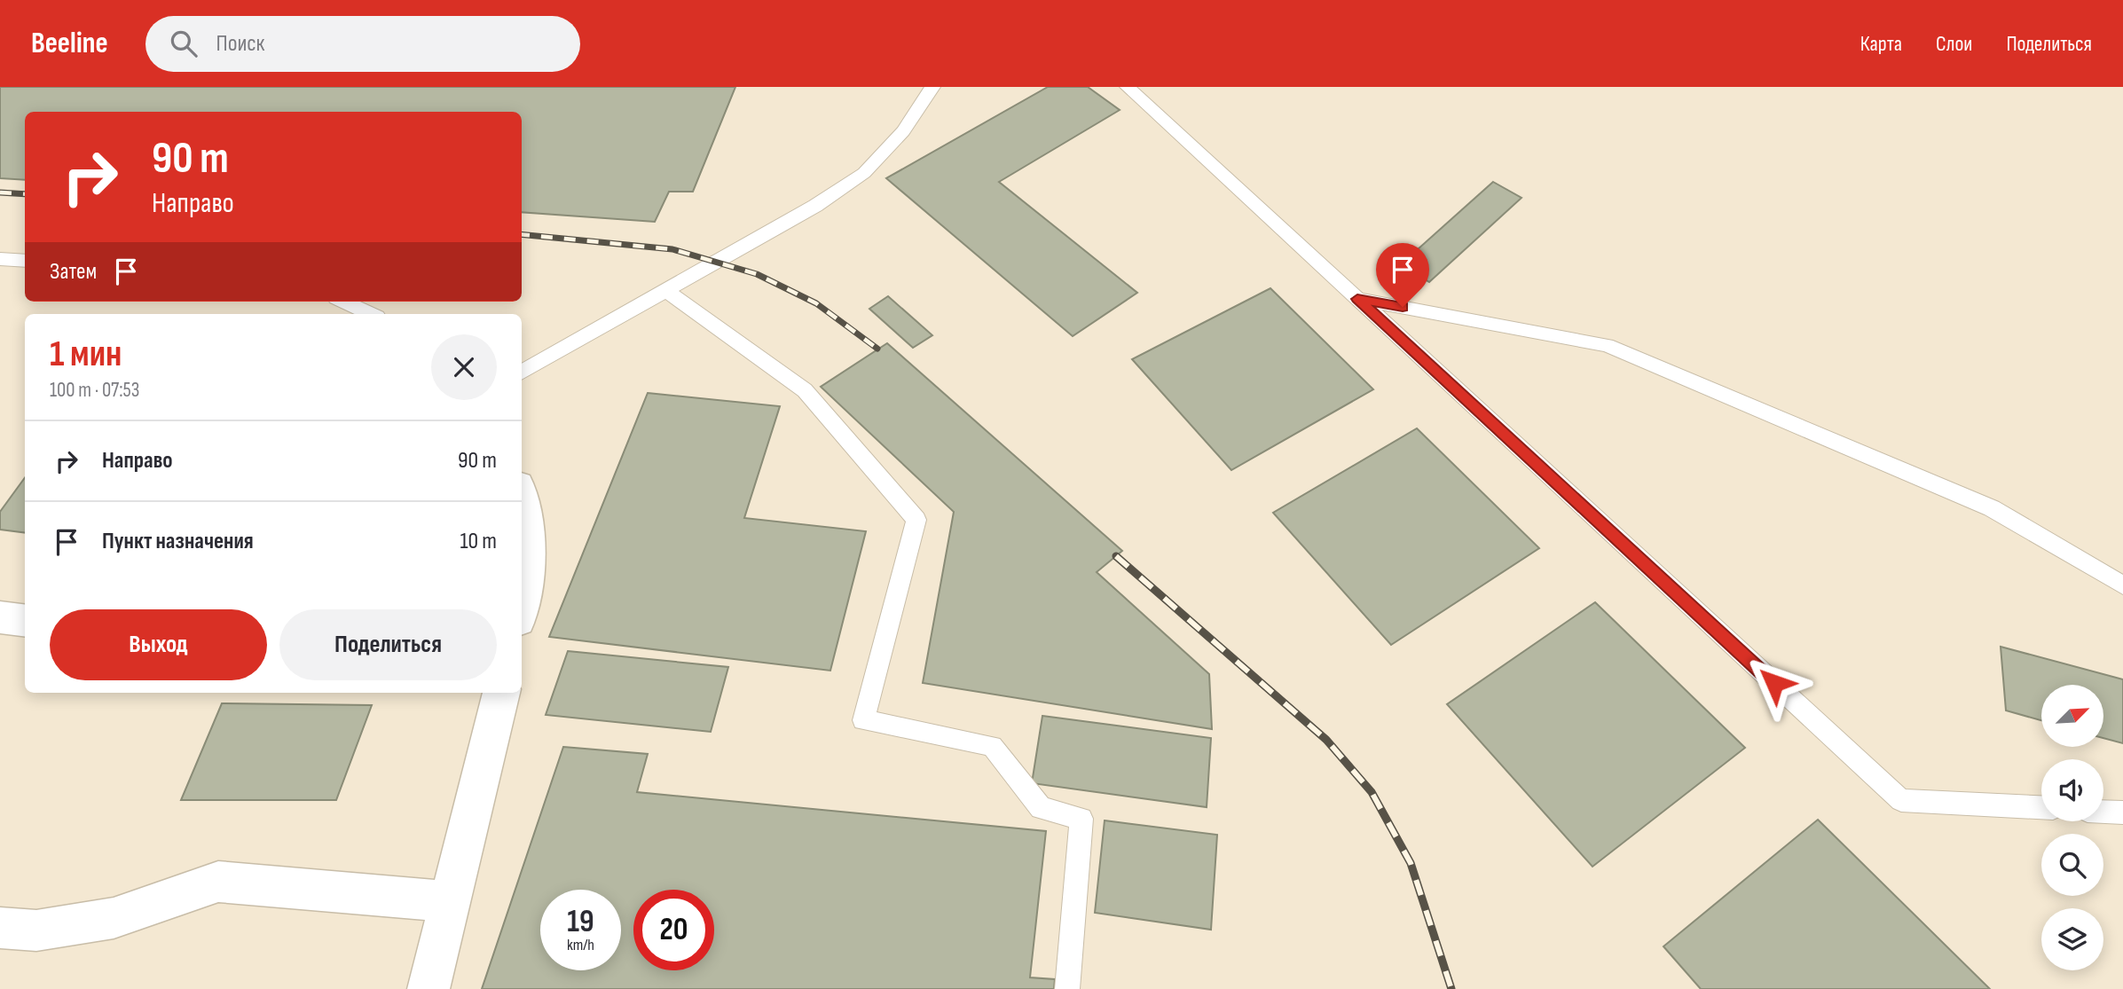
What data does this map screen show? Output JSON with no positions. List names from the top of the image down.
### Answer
{
  "north": "top right",
  "page": {
    "header": "Beeline",
    "search": "Поиск",
    "nav": ["Карта", "Слои", "Поделиться"],
    "turn": ["90 m", "Направо"],
    "then": "Затем",
    "heading": ["1 мин", "100 m · 07:53"],
    "list": [
      {
        "name": "Направо",
        "value": "90 m"
      },
      {
        "name": "Пункт назначения",
        "value": "10 m"
      }
    ],
    "buttons": ["Выход", "Поделиться"],
    "speed": "19 km/h",
    "limit": "20"
  }
}
